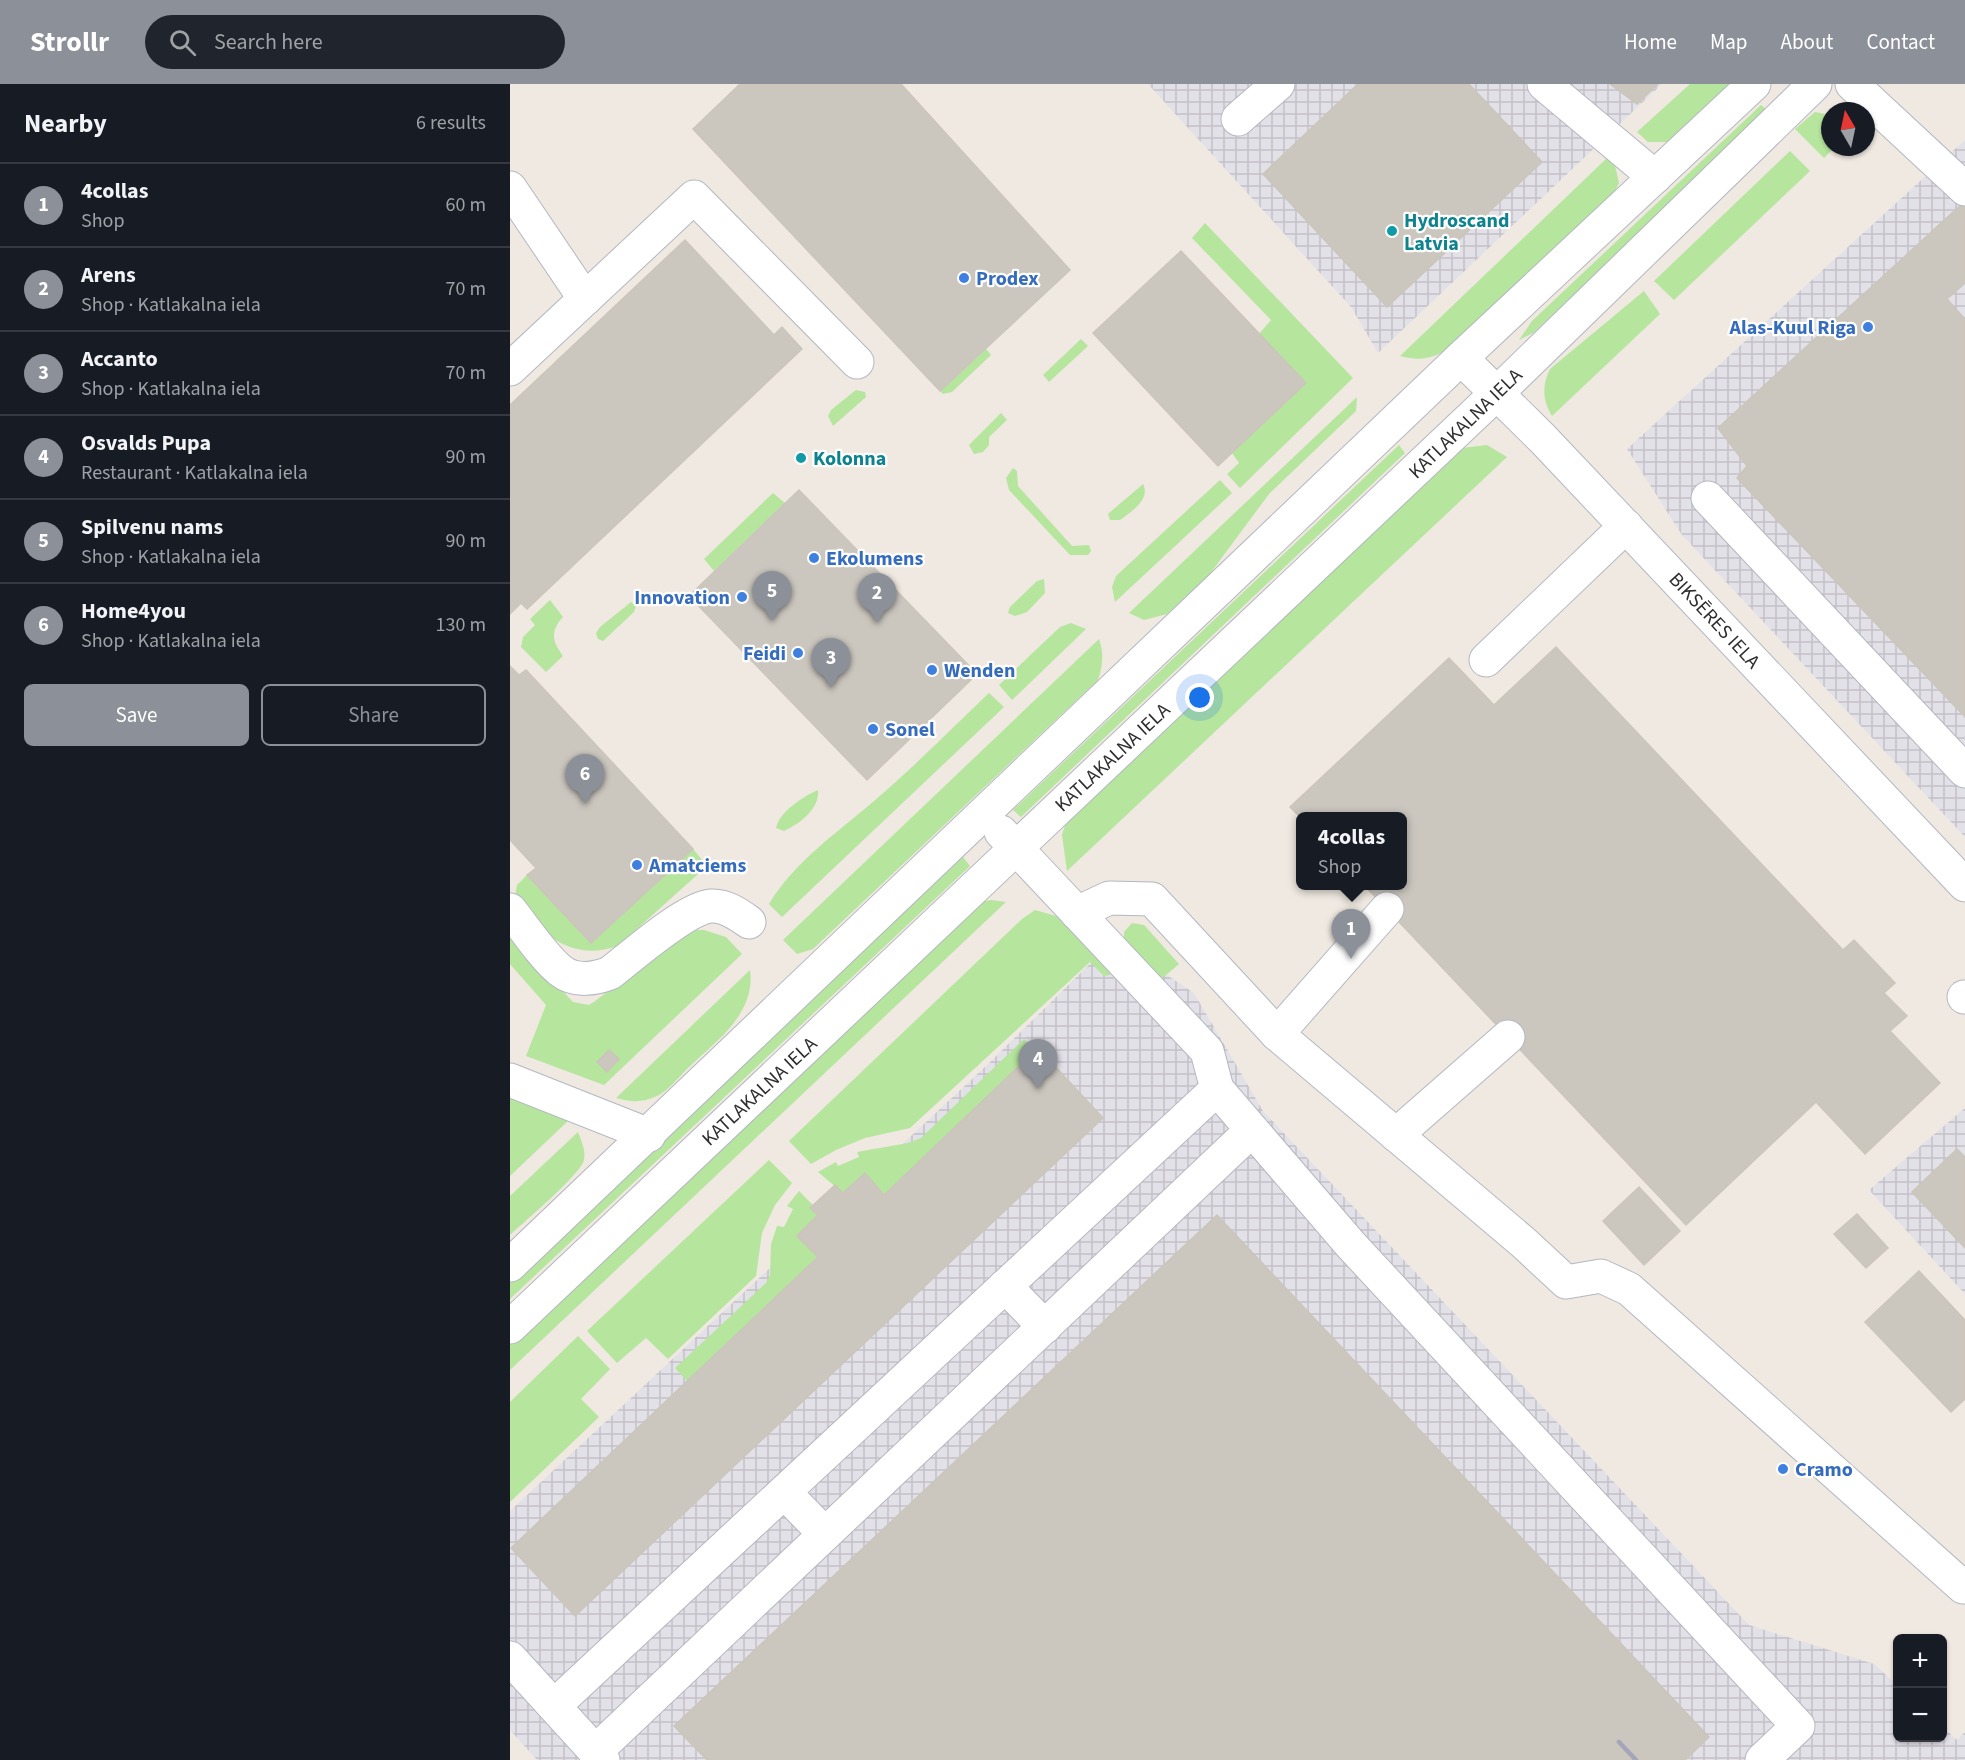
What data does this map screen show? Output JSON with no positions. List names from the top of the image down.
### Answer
{
  "streets": {
    "street": ["KATLAKALNA IELA", "BIKSĒRES IELA"]
  },
  "crossings": [
    ["KATLAKALNA IELA", "BIKSĒRES IELA"]
  ],
  "places": [
    "Hydroscand Latvia",
    "Prodex",
    "Alas-Kuul Riga",
    "Kolonna",
    "Ekolumens",
    "Innovation",
    "Feidi",
    "Wenden",
    "Sonel",
    "Amatciems",
    "Cramo"
  ],
  "north": "top",
  "page": {
    "header": "Strollr",
    "search": "Search here",
    "nav": [
      "Home",
      "Map",
      "About",
      "Contact"
    ],
    "heading": ["Nearby", "6 results"],
    "list": [
      {
        "mark": "1",
        "name": "4collas",
        "note": "Shop",
        "value": "60 m"
      },
      {
        "mark": "2",
        "name": "Arens",
        "note": "Shop · Katlakalna iela",
        "value": "70 m"
      },
      {
        "mark": "3",
        "name": "Accanto",
        "note": "Shop · Katlakalna iela",
        "value": "70 m"
      },
      {
        "mark": "4",
        "name": "Osvalds Pupa",
        "note": "Restaurant · Katlakalna iela",
        "value": "90 m"
      },
      {
        "mark": "5",
        "name": "Spilvenu nams",
        "note": "Shop · Katlakalna iela",
        "value": "90 m"
      },
      {
        "mark": "6",
        "name": "Home4you",
        "note": "Shop · Katlakalna iela",
        "value": "130 m"
      }
    ],
    "pins": [
      "5",
      "2",
      "3",
      "6",
      "1",
      "4"
    ],
    "buttons": ["Save", "Share"],
    "popup": ["4collas", "Shop"],
    "map_buttons": ["+", "−"]
  }
}
